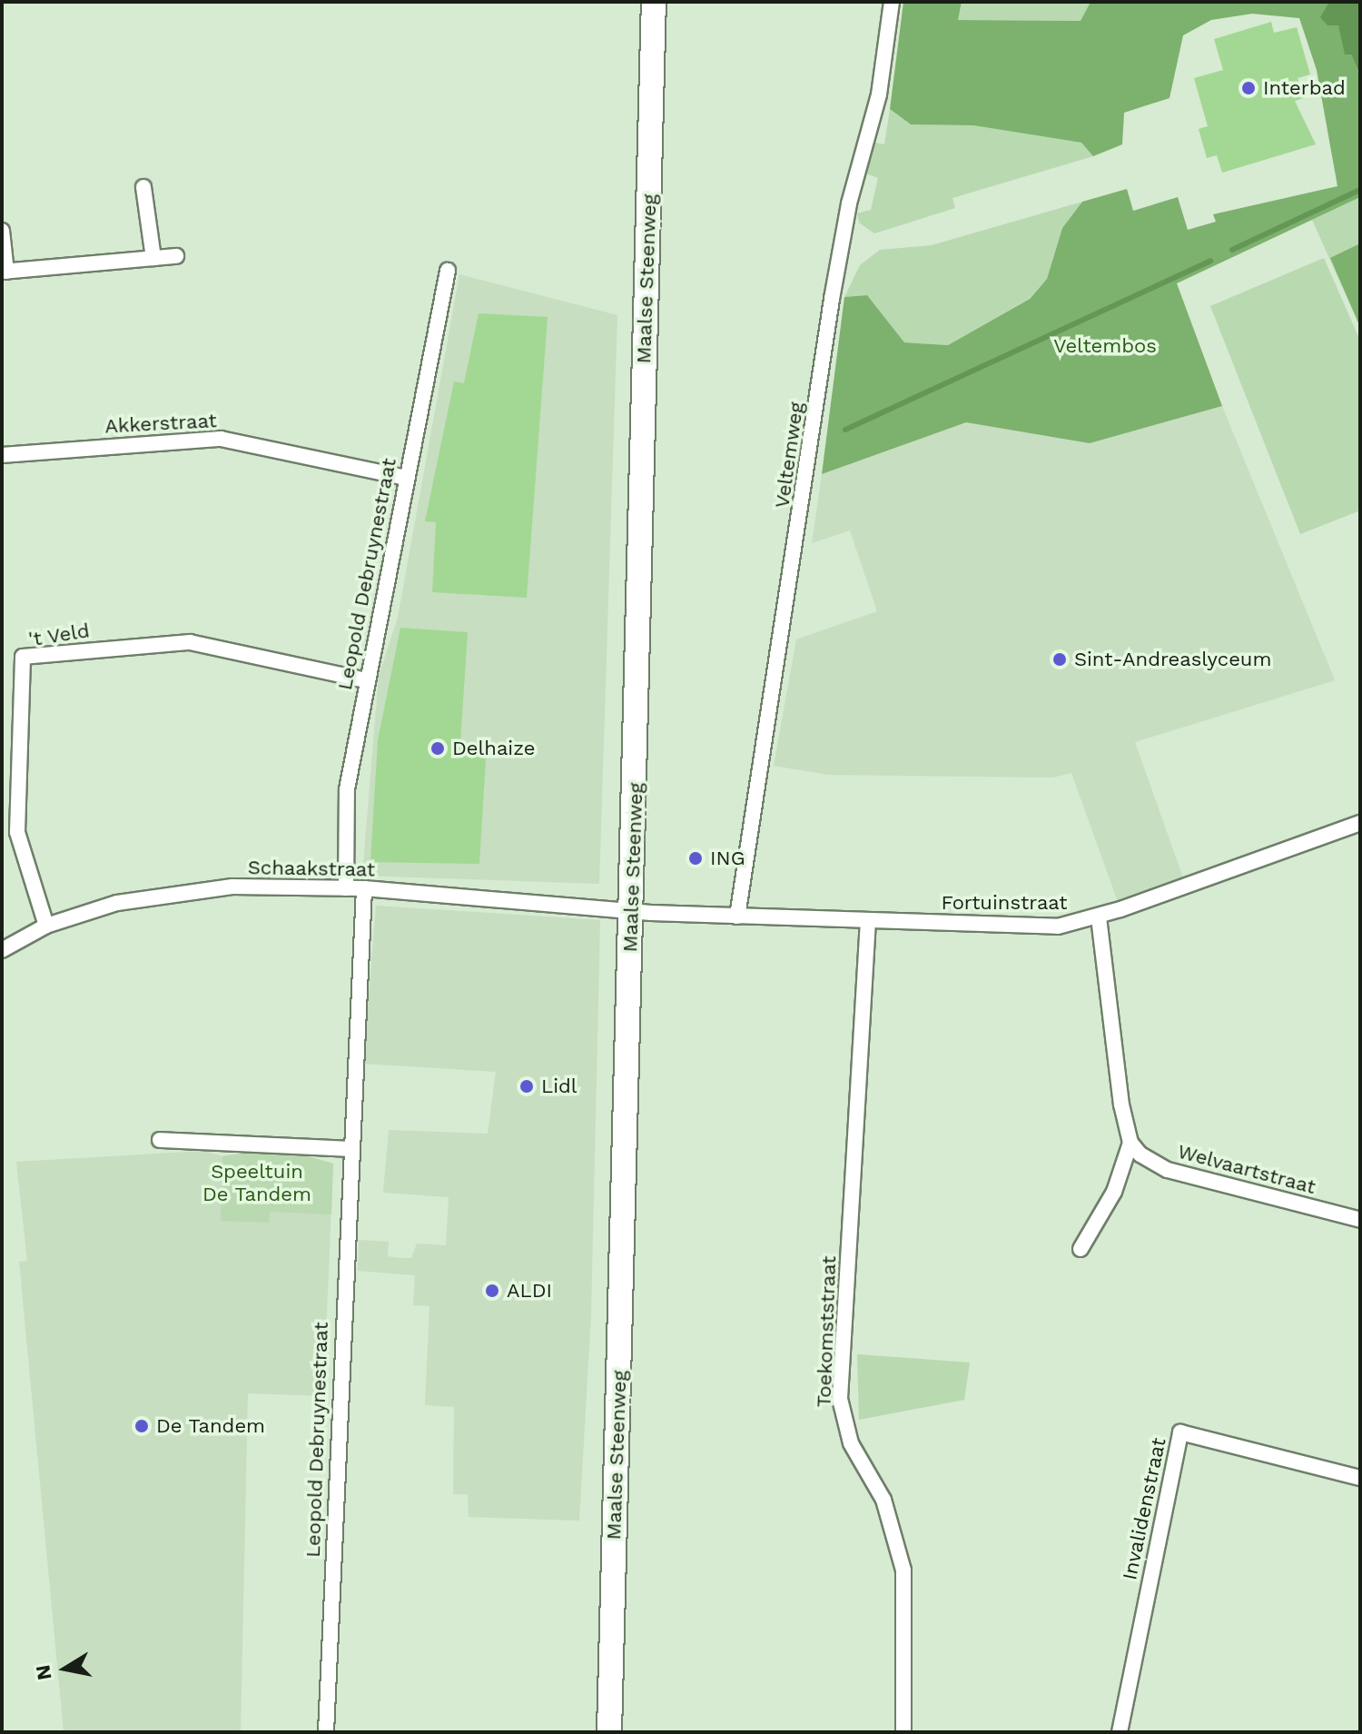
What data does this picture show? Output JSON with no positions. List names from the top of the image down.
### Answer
{
  "streets": {
    "main road": ["Maalse Steenweg"],
    "street": [
      "Akkerstraat",
      "Veltemweg",
      "Leopold Debruynestraat",
      "'t Veld",
      "Schaakstraat",
      "Fortuinstraat",
      "Welvaartstraat",
      "Toekomststraat",
      "Invalidenstraat"
    ]
  },
  "crossings": [
    ["Maalse Steenweg", "Schaakstraat"],
    ["Maalse Steenweg", "Fortuinstraat"],
    ["Akkerstraat", "Leopold Debruynestraat"],
    ["Veltemweg", "Fortuinstraat"],
    ["Leopold Debruynestraat", "'t Veld"],
    ["Leopold Debruynestraat", "Schaakstraat"],
    ["'t Veld", "Schaakstraat"],
    ["Schaakstraat", "Fortuinstraat"],
    ["Fortuinstraat", "Toekomststraat"]
  ],
  "parks": ["Veltembos", "Speeltuin De Tandem"],
  "places": [
    "Interbad",
    "Sint-Andreaslyceum",
    "Delhaize",
    "ING",
    "Lidl",
    "ALDI",
    "De Tandem"
  ],
  "north": "left"
}
